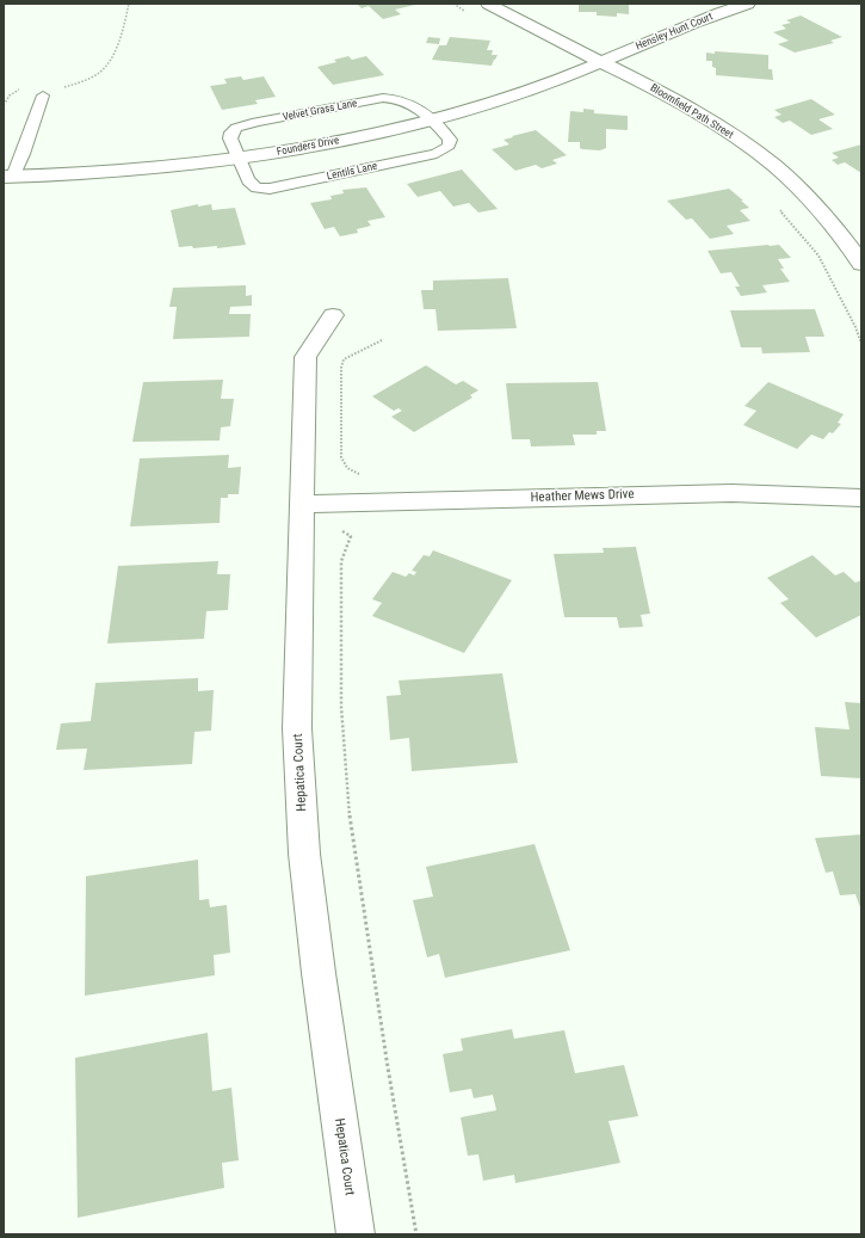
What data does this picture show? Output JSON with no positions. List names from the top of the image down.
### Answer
{
  "streets": {
    "street": [
      "Hensley Hunt Court",
      "Bloomfield Path Street",
      "Founders Drive",
      "Heather Mews Drive",
      "Hepatica Court"
    ],
    "lane": ["Velvet Grass Lane", "Lentils Lane"]
  },
  "crossings": [
    ["Hensley Hunt Court", "Bloomfield Path Street"],
    ["Hensley Hunt Court", "Founders Drive"],
    ["Velvet Grass Lane", "Founders Drive"],
    ["Velvet Grass Lane", "Lentils Lane"],
    ["Bloomfield Path Street", "Founders Drive"],
    ["Founders Drive", "Lentils Lane"],
    ["Heather Mews Drive", "Hepatica Court"]
  ]
}
